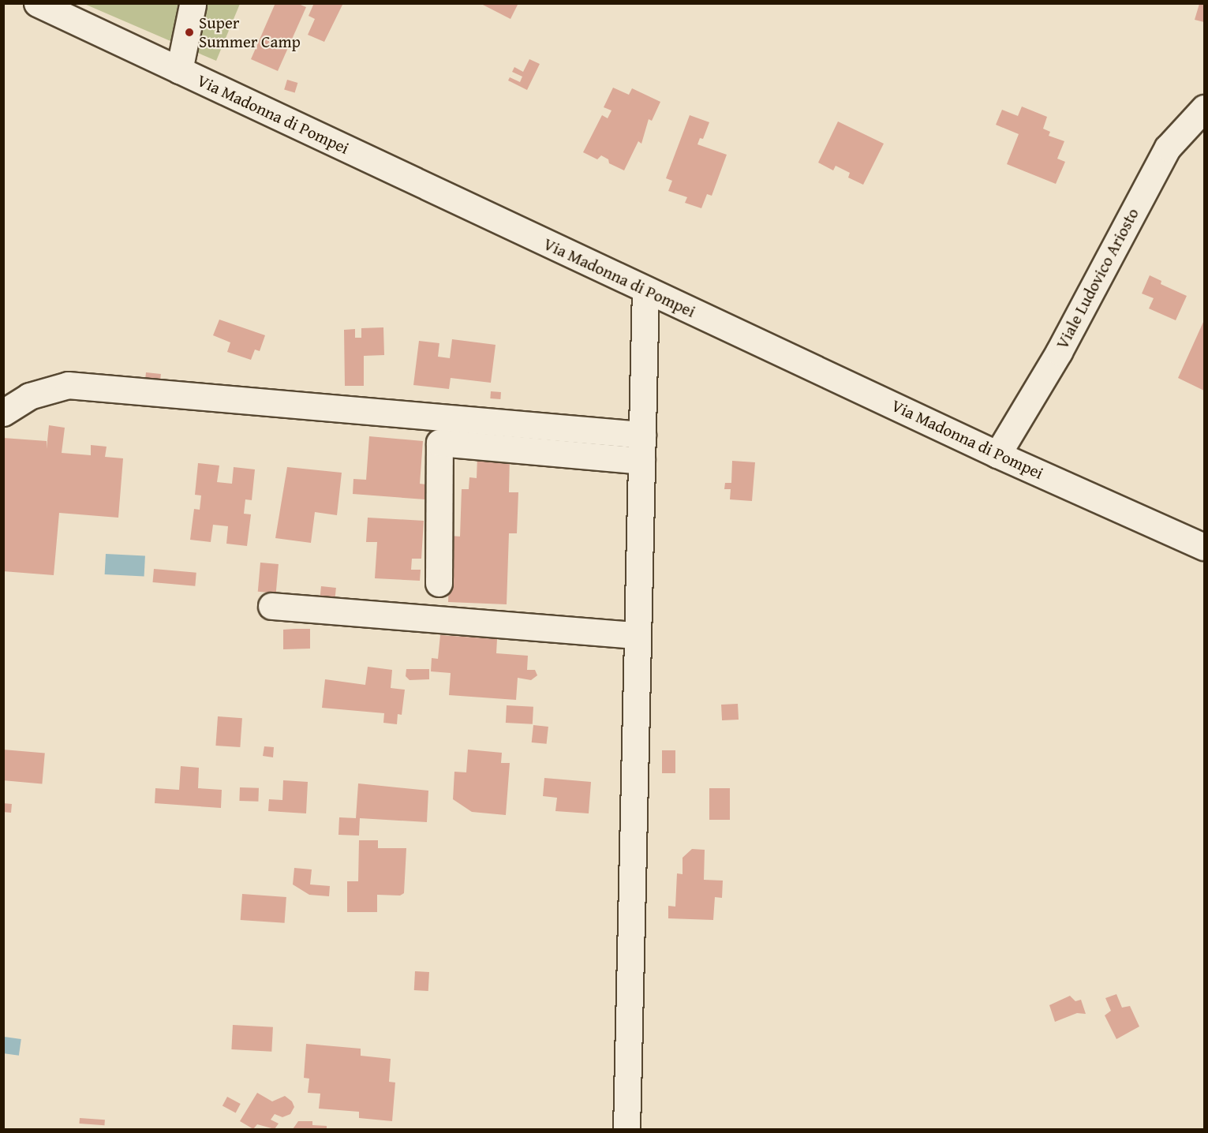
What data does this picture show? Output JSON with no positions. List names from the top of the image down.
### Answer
{
  "streets": {
    "street": ["Via Madonna di Pompei", "Viale Ludovico Ariosto"]
  },
  "crossings": [
    ["Via Madonna di Pompei", "Viale Ludovico Ariosto"]
  ],
  "places": ["Super Summer Camp"]
}
